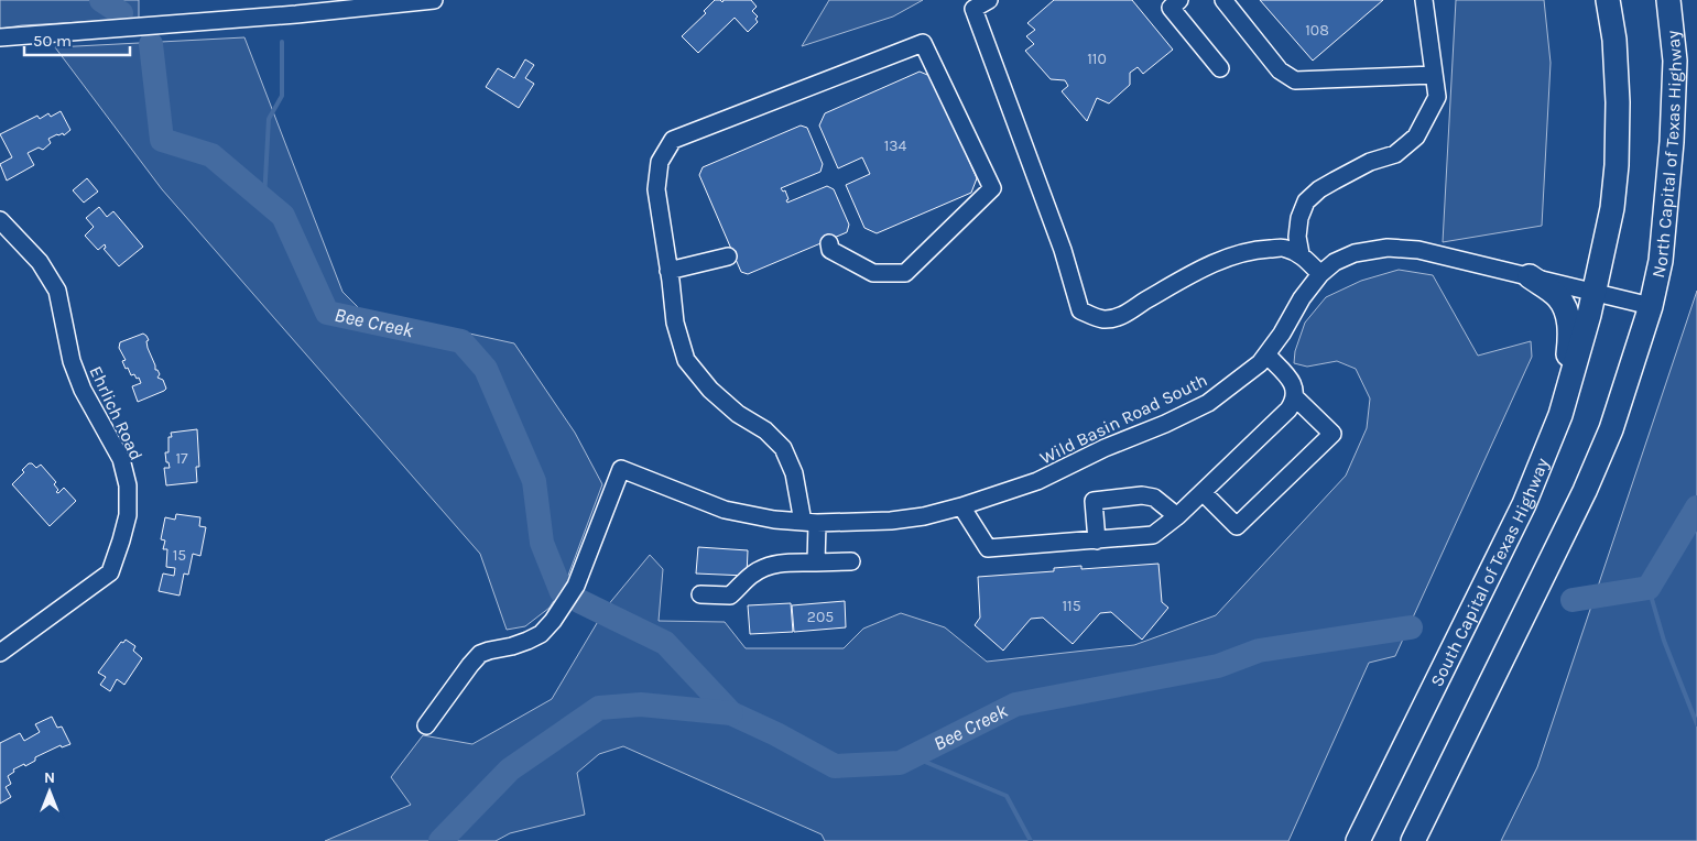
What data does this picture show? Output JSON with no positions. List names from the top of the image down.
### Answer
{
  "streets": {
    "highway": ["North Capital of Texas Highway", "South Capital of Texas Highway"],
    "street": ["Ehrlich Road", "Wild Basin Road South"]
  },
  "crossings": [
    ["North Capital of Texas Highway", "Wild Basin Road South"],
    ["Wild Basin Road South", "South Capital of Texas Highway"]
  ],
  "water": ["Bee Creek"],
  "house_numbers": [
    "108",
    "110",
    "134",
    "17",
    "15",
    "115",
    "205"
  ],
  "scale_bar": "50 m",
  "north": "top"
}
